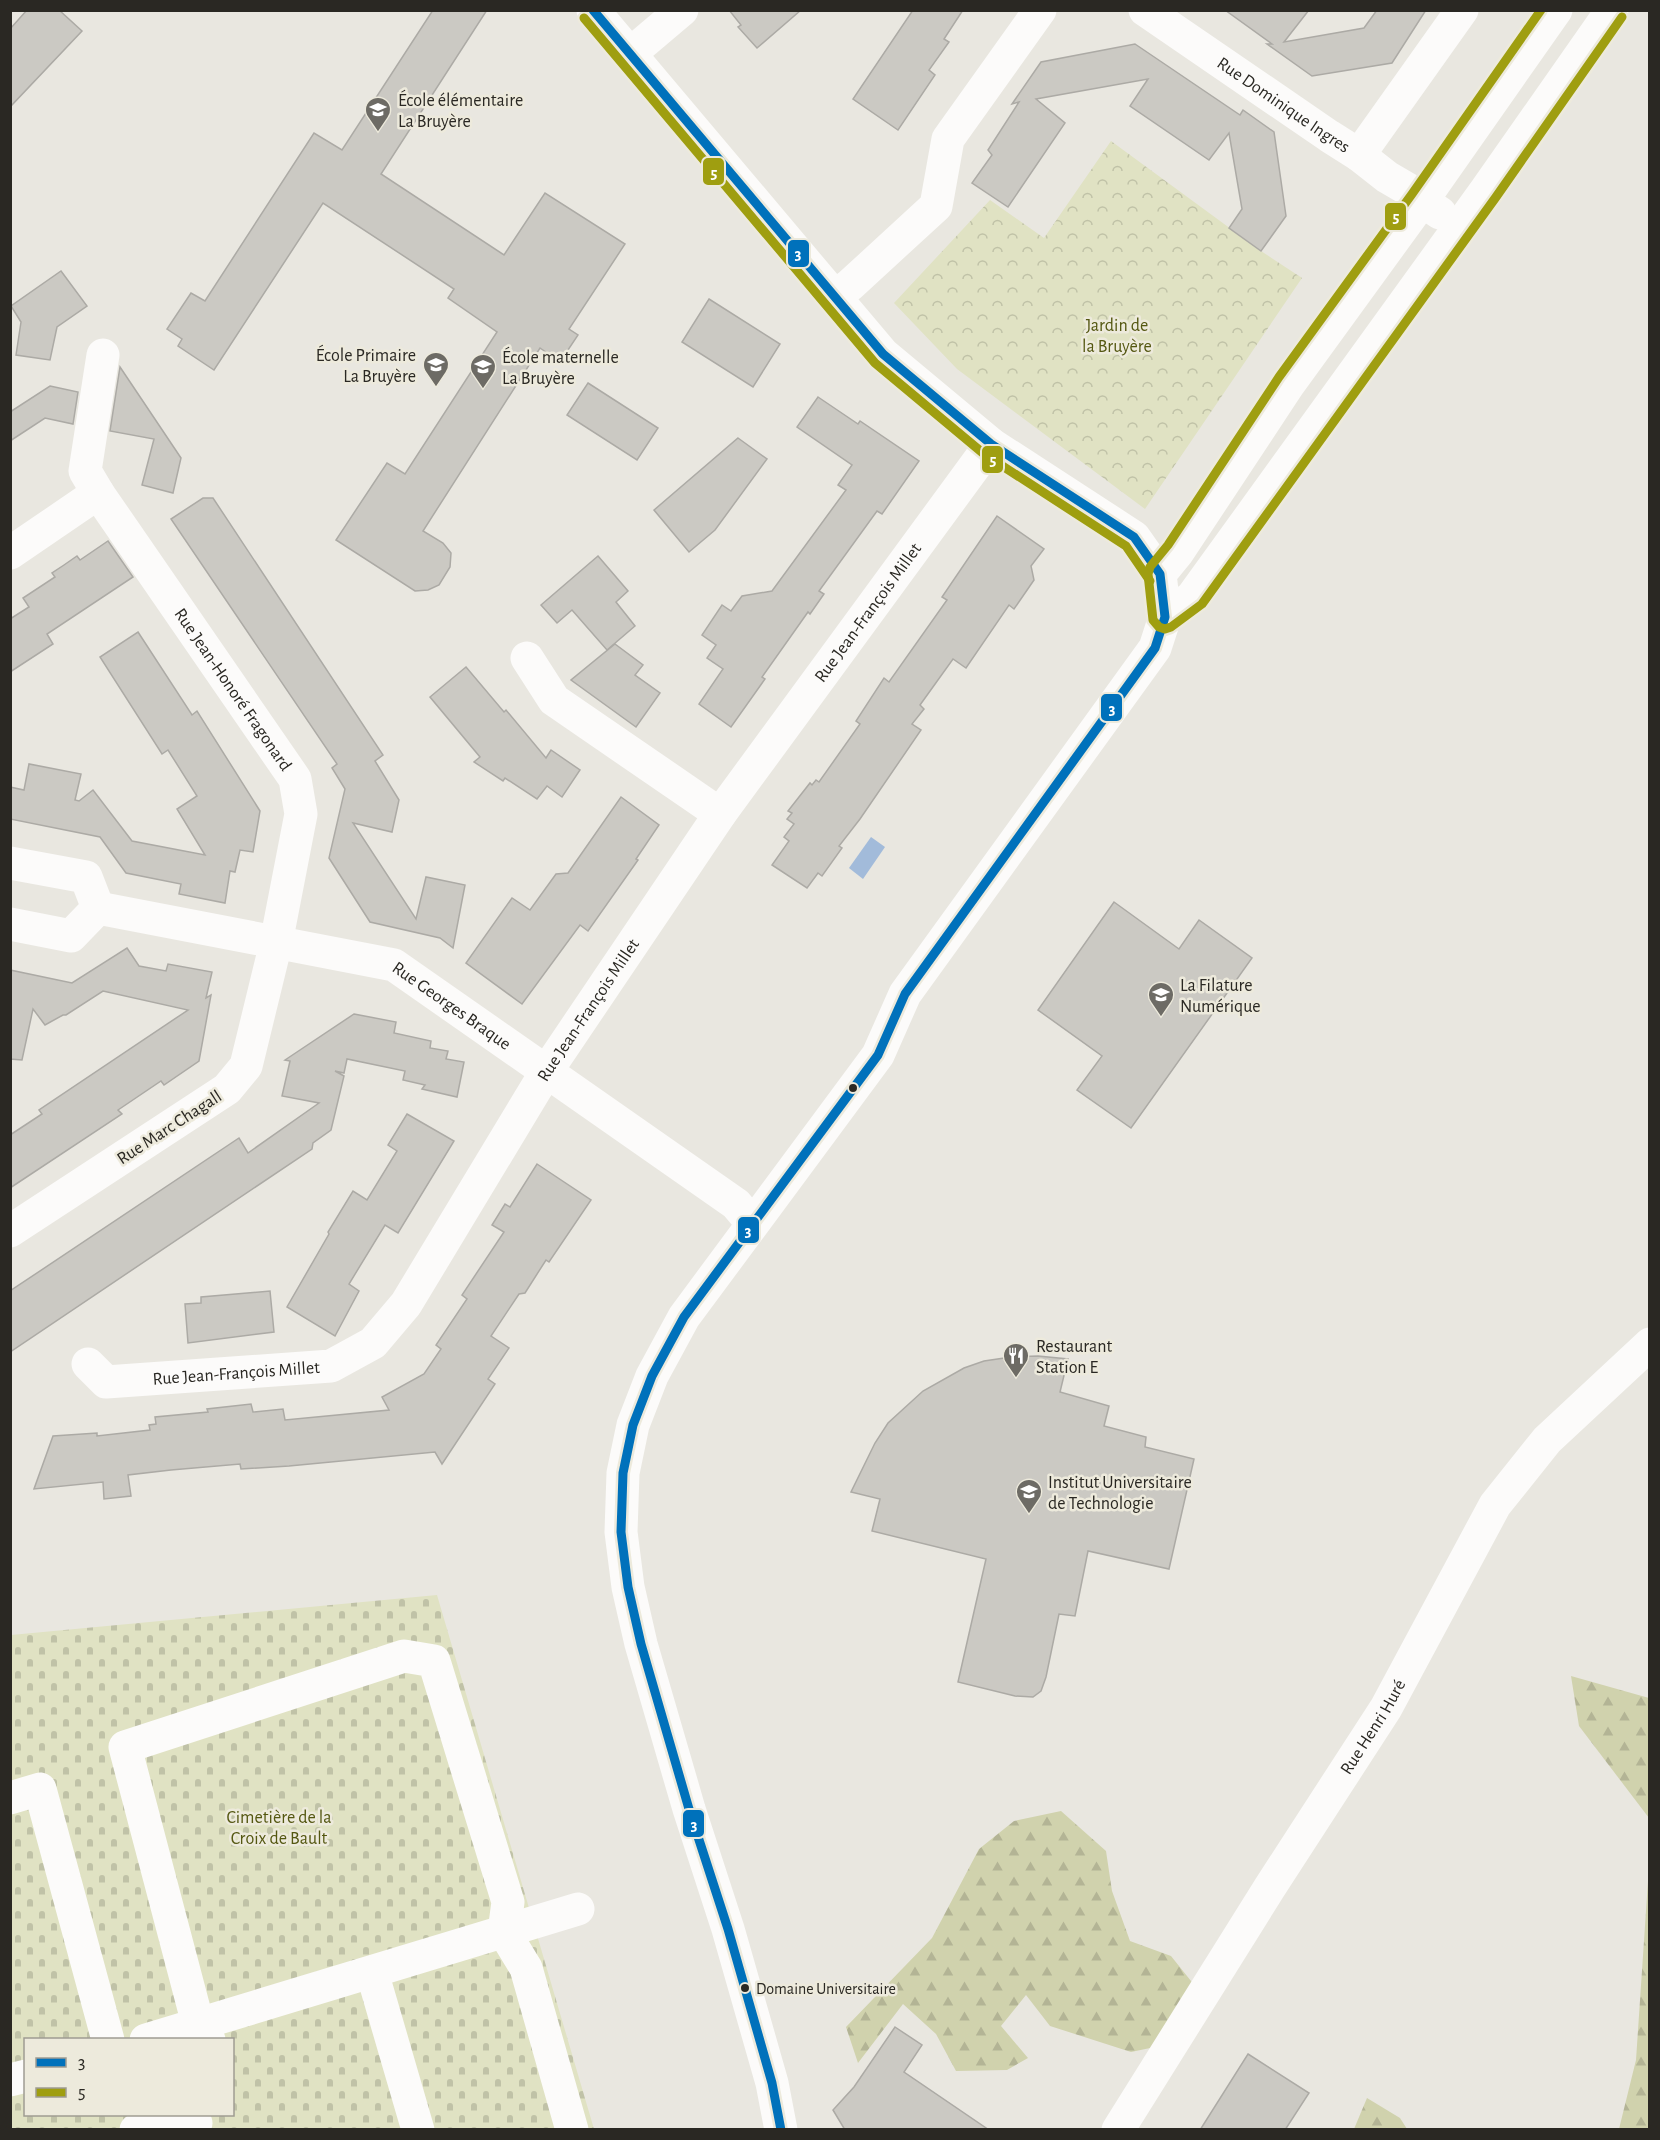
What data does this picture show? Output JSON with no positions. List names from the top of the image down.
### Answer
{
  "streets": {
    "street": [
      "Rue Dominique Ingres",
      "Rue Jean-François Millet",
      "Rue Jean-Honoré Fragonard",
      "Rue Georges Braque",
      "Rue Marc Chagall",
      "Rue Henri Huré"
    ]
  },
  "crossings": [
    ["Rue Jean-François Millet", "Rue Georges Braque"],
    ["Rue Jean-Honoré Fragonard", "Rue Georges Braque"],
    ["Rue Jean-Honoré Fragonard", "Rue Marc Chagall"],
    ["Rue Georges Braque", "Rue Marc Chagall"]
  ],
  "parks": ["Jardin de la Bruyère", "Cimetière de la Croix de Bault"],
  "places": {
    "school or university": [
      "École élémentaire La Bruyère",
      "École Primaire La Bruyère",
      "École maternelle La Bruyère",
      "La Filature Numérique",
      "Institut Universitaire de Technologie"
    ],
    "restaurant": ["Restaurant Station E"],
    "other": ["Domaine Universitaire"]
  },
  "lines": ["transit line 3", "transit line 5"],
  "legend": ["3", "5"]
}
